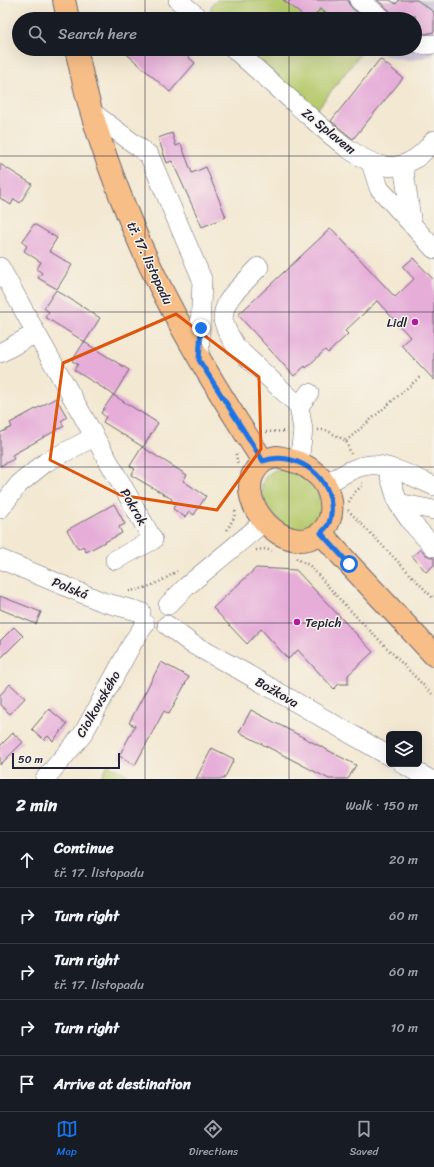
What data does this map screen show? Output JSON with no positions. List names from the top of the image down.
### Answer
{
  "streets": {
    "main road": ["tř. 17. listopadu"],
    "street": [
      "Za Splavem",
      "Pokrok",
      "Polská",
      "Božkova",
      "Ciolkovského"
    ]
  },
  "crossings": [
    ["Polská", "Božkova"],
    ["Polská", "Ciolkovského"],
    ["Božkova", "Ciolkovského"]
  ],
  "places": ["Lidl", "Tepich"],
  "scale_bar": "50 m",
  "page": {
    "search": "Search here",
    "scale": "50 m",
    "heading": ["2 min", "Walk · 150 m"],
    "list": [
      ["Continue", "tř. 17. listopadu", "20 m"],
      ["Turn right", "60 m"],
      ["Turn right", "tř. 17. listopadu", "60 m"],
      ["Turn right", "10 m"],
      "Arrive at destination"
    ],
    "nav": ["Map", "Directions", "Saved"]
  }
}
